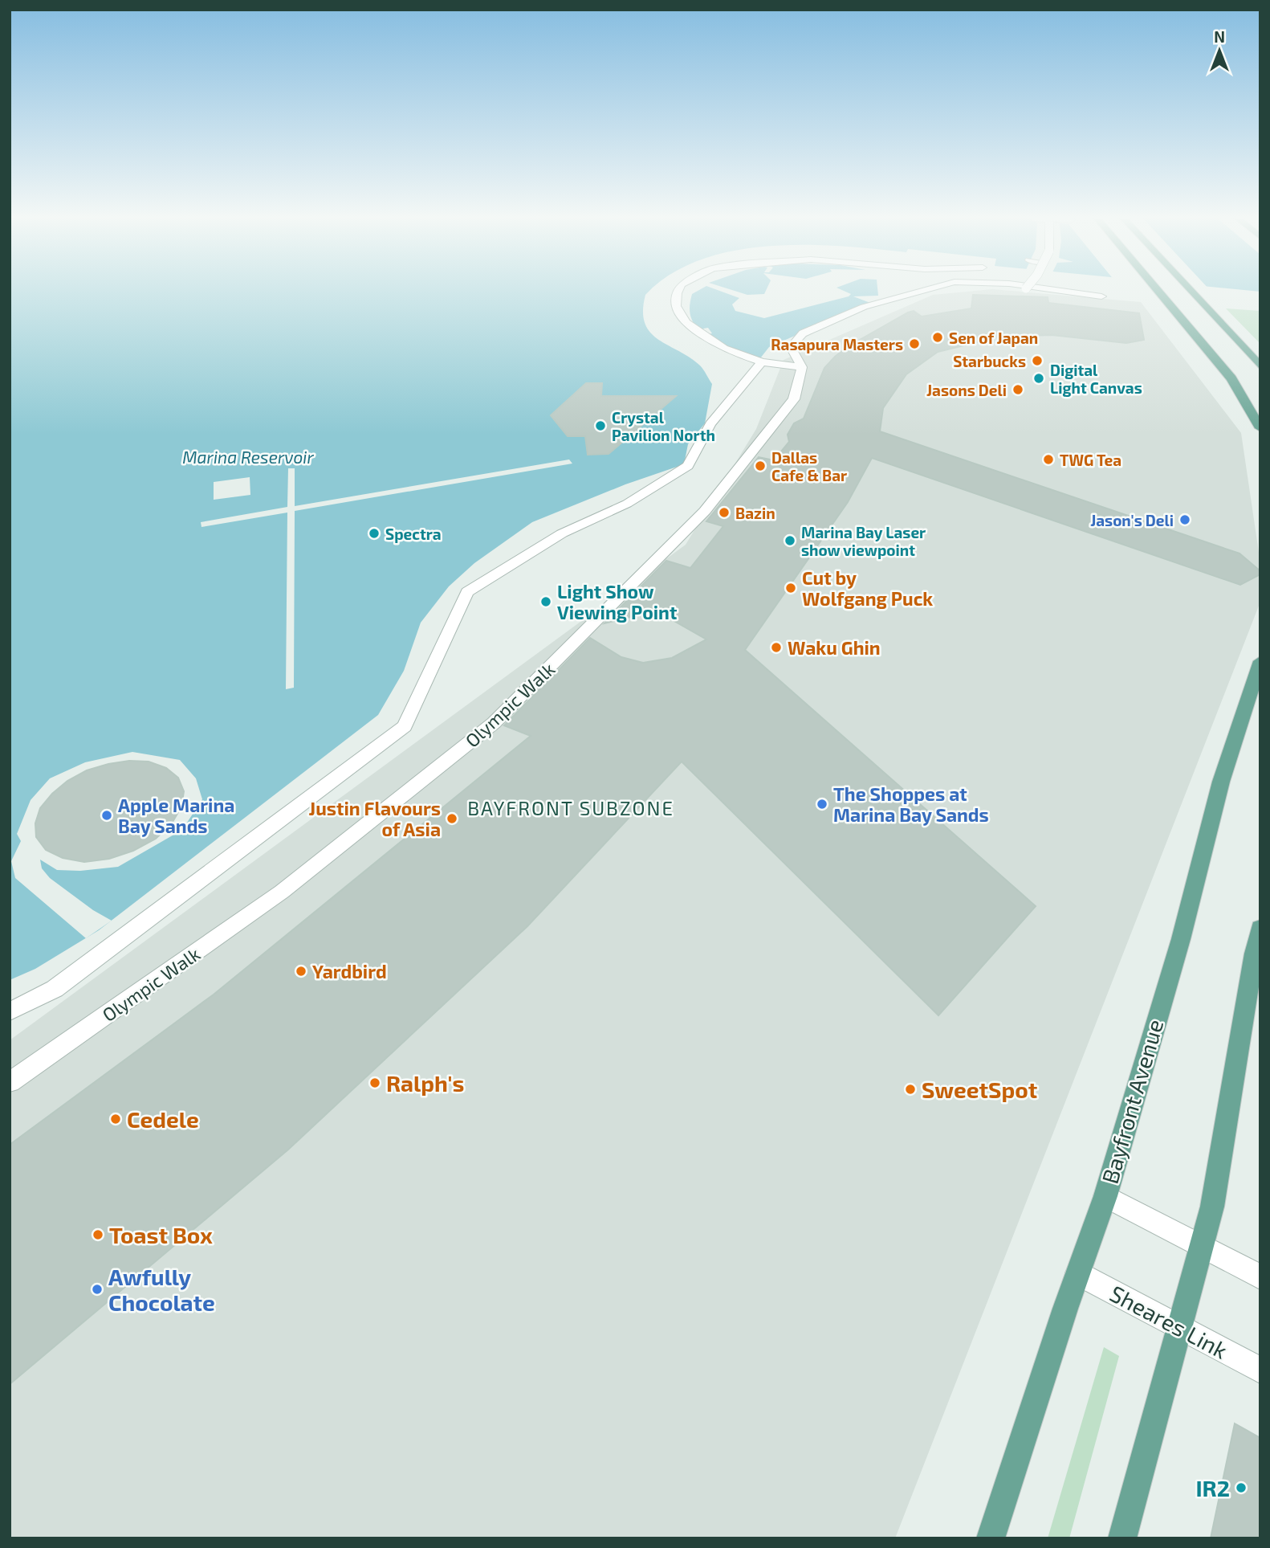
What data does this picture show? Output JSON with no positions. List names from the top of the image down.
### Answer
{
  "streets": {
    "main road": ["Bayfront Avenue"],
    "street": ["Olympic Walk", "Sheares Link"]
  },
  "crossings": [
    ["Bayfront Avenue", "Sheares Link"]
  ],
  "districts": ["BAYFRONT SUBZONE"],
  "water": ["Marina Reservoir"],
  "places": [
    "Sen of Japan",
    "Rasapura Masters",
    "Starbucks",
    "Digital Light Canvas",
    "Jasons Deli",
    "Crystal Pavilion North",
    "TWG Tea",
    "Dallas Cafe & Bar",
    "Bazin",
    "Jason's Deli",
    "Spectra",
    "Marina Bay Laser show viewpoint",
    "Cut by Wolfgang Puck",
    "Light Show Viewing Point",
    "Waku Ghin",
    "The Shoppes at Marina Bay Sands",
    "Apple Marina Bay Sands",
    "Justin Flavours of Asia",
    "Yardbird",
    "Ralph's",
    "SweetSpot",
    "Cedele",
    "Toast Box",
    "Awfully Chocolate",
    "IR2"
  ],
  "north": "top"
}
